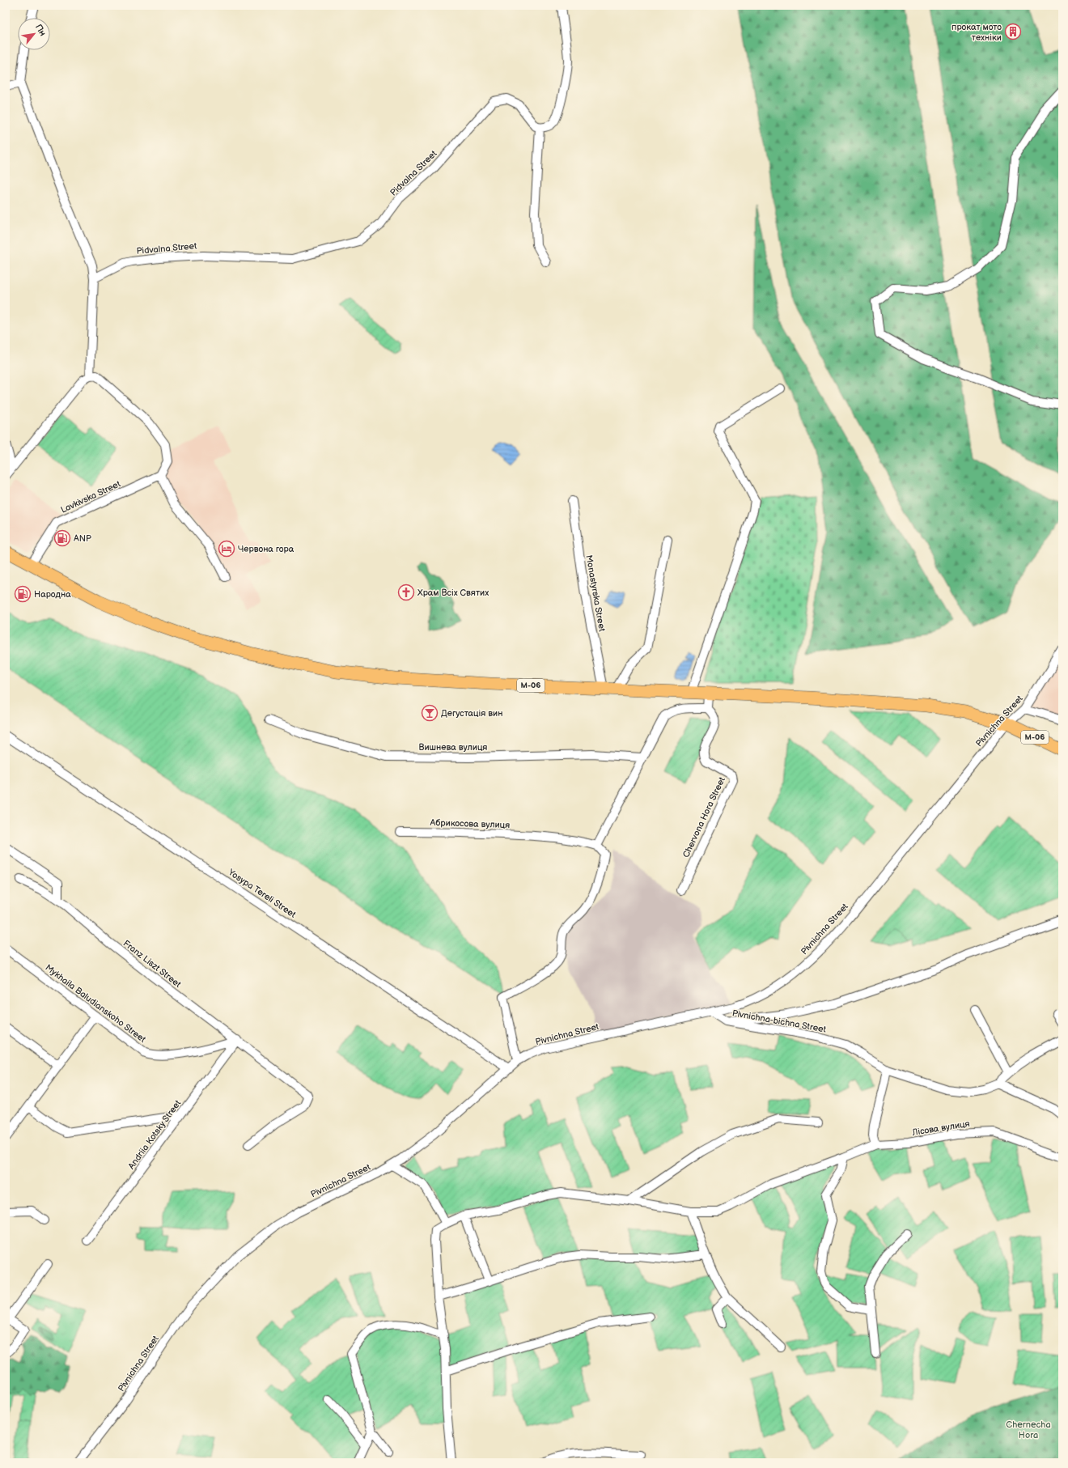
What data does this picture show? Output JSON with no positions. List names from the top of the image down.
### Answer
{
  "streets": {
    "highway": ["М-06"],
    "street": [
      "Pidvalna Street",
      "Lavkivska Street",
      "Monastyrska Street",
      "Pivnichna Street",
      "Вишнева вулиця",
      "Chervona Hora Street",
      "Абрикосова вулиця",
      "Yosypa Tereli Street",
      "Franz Liszt Street",
      "Mykhaila Baludianskoho Street",
      "Pivnichna-bichna Street",
      "Лісова вулиця",
      "Andriia Kotsky Street"
    ]
  },
  "crossings": [
    ["Lavkivska Street", "М-06"],
    ["Monastyrska Street", "М-06"],
    ["М-06", "Pivnichna Street"],
    ["Pivnichna Street", "Yosypa Tereli Street"],
    ["Pivnichna Street", "Pivnichna-bichna Street"],
    ["Franz Liszt Street", "Mykhaila Baludianskoho Street"],
    ["Franz Liszt Street", "Andriia Kotsky Street"],
    ["Mykhaila Baludianskoho Street", "Andriia Kotsky Street"]
  ],
  "parks": ["Chernecha Hora"],
  "places": {
    "building": ["прокат мото техніки"],
    "fuel station": ["ANP", "Народна"],
    "hotel": ["Червона гора"],
    "church": ["Храм Всіх Святих"],
    "bar": ["Дегустація вин"]
  },
  "north": "top right"
}
